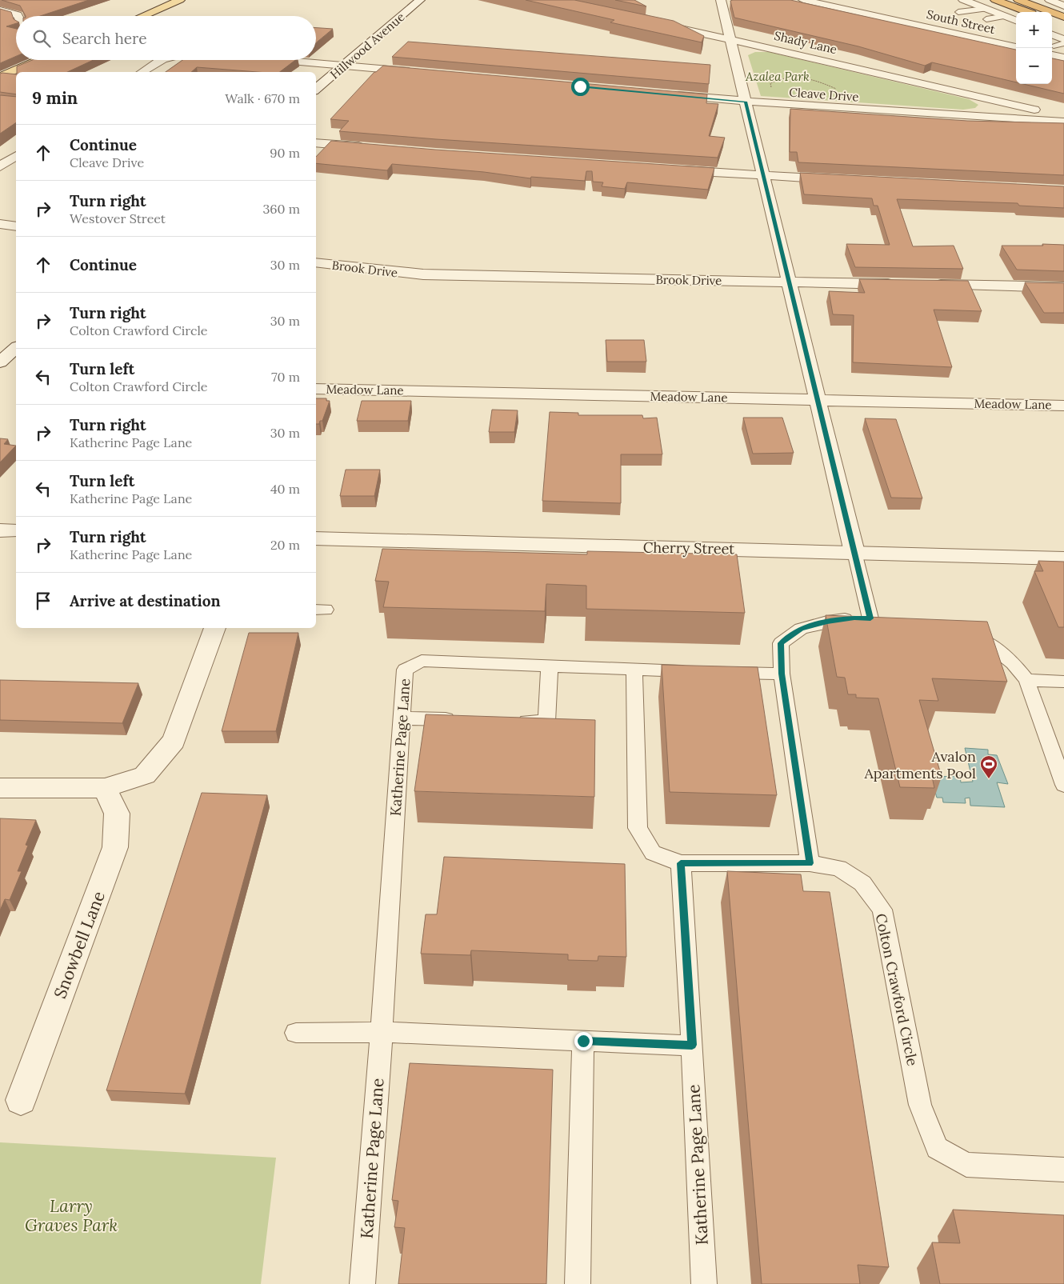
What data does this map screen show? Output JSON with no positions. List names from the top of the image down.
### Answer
{
  "streets": {
    "street": [
      "South Street",
      "Shady Lane",
      "Hillwood Avenue",
      "Cleave Drive",
      "Brook Drive",
      "Meadow Lane",
      "Cherry Street",
      "Snowbell Lane"
    ],
    "lane": ["Katherine Page Lane", "Colton Crawford Circle"]
  },
  "parks": ["Azalea Park", "Larry Graves Park"],
  "places": {
    "sports": ["Avalon Apartments Pool"]
  },
  "page": {
    "map_buttons": ["+", "−"],
    "search": "Search here",
    "heading": ["9 min", "Walk · 670 m"],
    "list": [
      ["Continue", "Cleave Drive", "90 m"],
      ["Turn right", "Westover Street", "360 m"],
      ["Continue", "30 m"],
      ["Turn right", "Colton Crawford Circle", "30 m"],
      ["Turn left", "Colton Crawford Circle", "70 m"],
      ["Turn right", "Katherine Page Lane", "30 m"],
      ["Turn left", "Katherine Page Lane", "40 m"],
      ["Turn right", "Katherine Page Lane", "20 m"],
      "Arrive at destination"
    ]
  }
}
